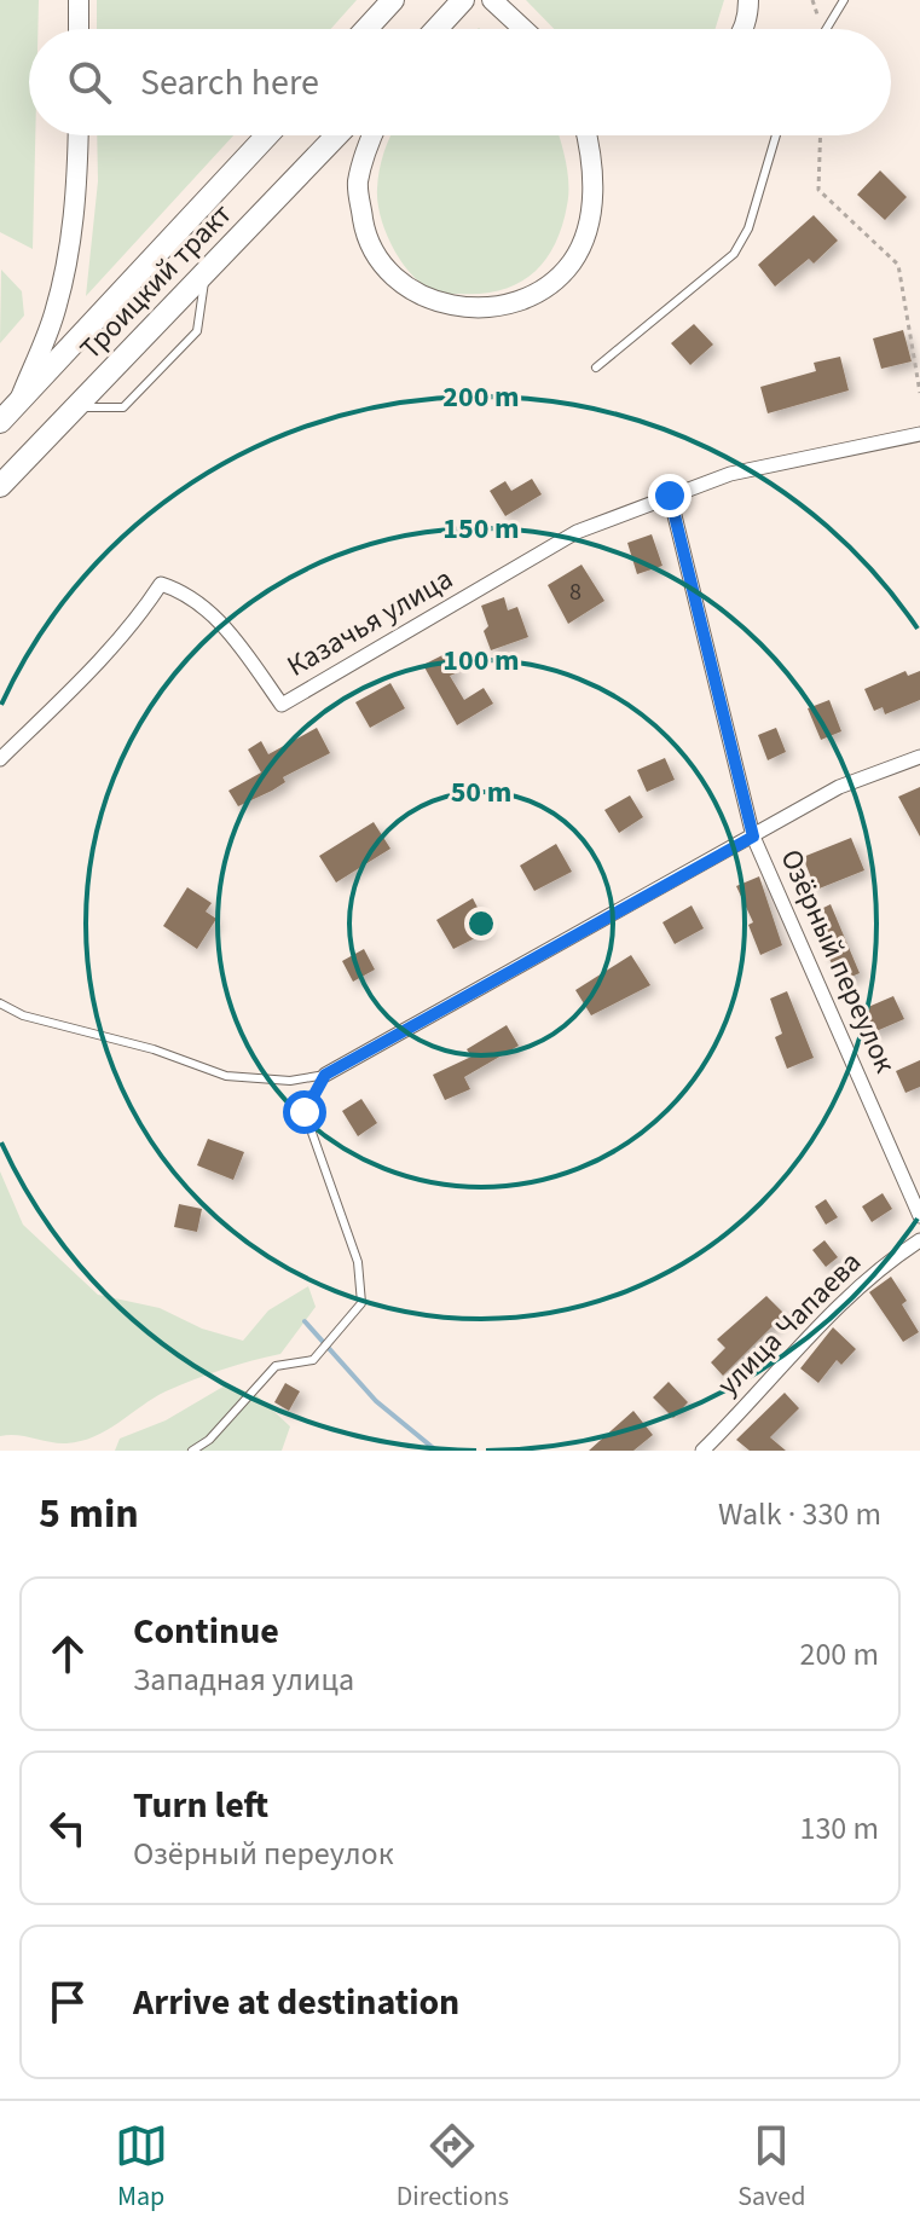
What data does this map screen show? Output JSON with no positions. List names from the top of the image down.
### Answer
{
  "streets": {
    "main road": ["Троицкий тракт"],
    "street": ["Казачья улица", "Озёрный переулок", "улица Чапаева"]
  },
  "crossings": [
    ["Казачья улица", "Озёрный переулок"]
  ],
  "house_numbers": ["8"],
  "page": {
    "search": "Search here",
    "heading": ["5 min", "Walk · 330 m"],
    "list": [
      ["Continue", "Западная улица", "200 m"],
      ["Turn left", "Озёрный переулок", "130 m"],
      "Arrive at destination"
    ],
    "nav": ["Map", "Directions", "Saved"]
  },
  "rings": [
    "200 m",
    "150 m",
    "100 m",
    "50 m"
  ]
}
